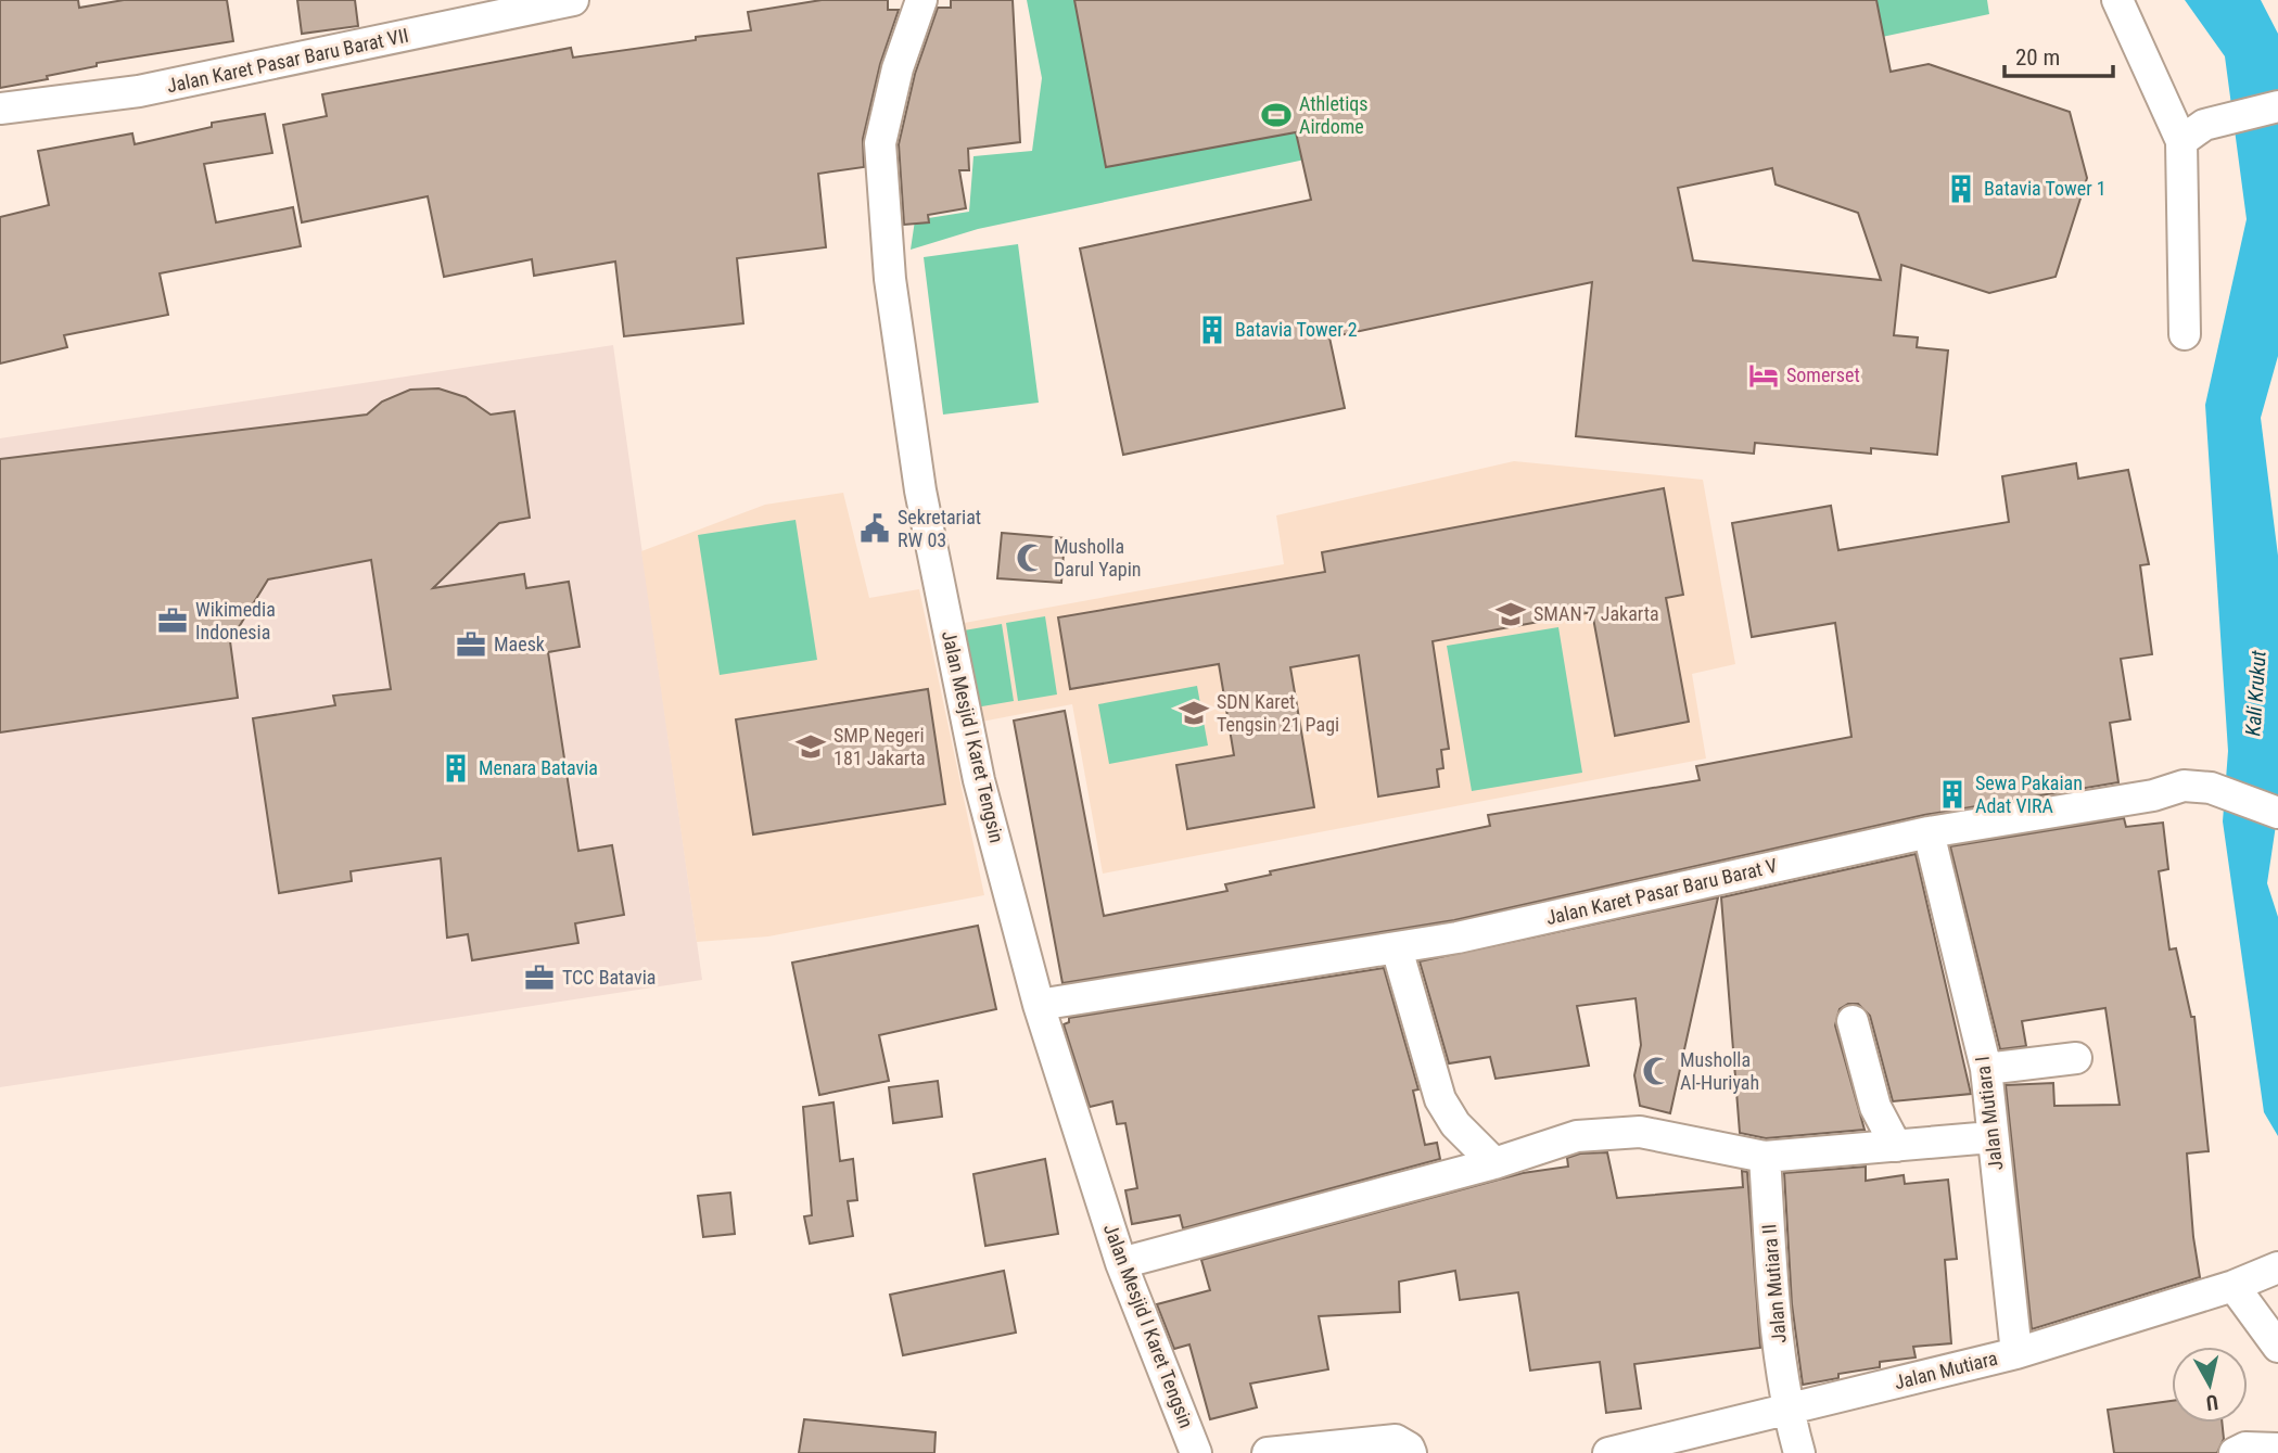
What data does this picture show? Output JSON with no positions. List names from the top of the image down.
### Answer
{
  "streets": {
    "street": [
      "Jalan Karet Pasar Baru Barat VII",
      "Jalan Mesjid I Karet Tengsin",
      "Jalan Karet Pasar Baru Barat V",
      "Jalan Mutiara I",
      "Jalan Mutiara II",
      "Jalan Mutiara"
    ]
  },
  "crossings": [
    ["Jalan Mesjid I Karet Tengsin", "Jalan Karet Pasar Baru Barat V"],
    ["Jalan Karet Pasar Baru Barat V", "Jalan Mutiara I"],
    ["Jalan Mutiara I", "Jalan Mutiara"],
    ["Jalan Mutiara II", "Jalan Mutiara"]
  ],
  "water": ["Kali Krukut"],
  "places": {
    "sports": ["Athletiqs Airdome"],
    "building": [
      "Batavia Tower 1",
      "Batavia Tower 2",
      "Menara Batavia",
      "Sewa Pakaian Adat VIRA"
    ],
    "hotel": ["Somerset"],
    "public building": ["Sekretariat RW 03"],
    "mosque": ["Musholla Darul Yapin", "Musholla Al-Huriyah"],
    "school or university": ["SMAN 7 Jakarta", "SDN Karet Tengsin 21 Pagi", "SMP Negeri 181 Jakarta"],
    "office": ["Wikimedia Indonesia", "Maesk", "TCC Batavia"]
  },
  "scale_bar": "20 m",
  "north": "bottom"
}
